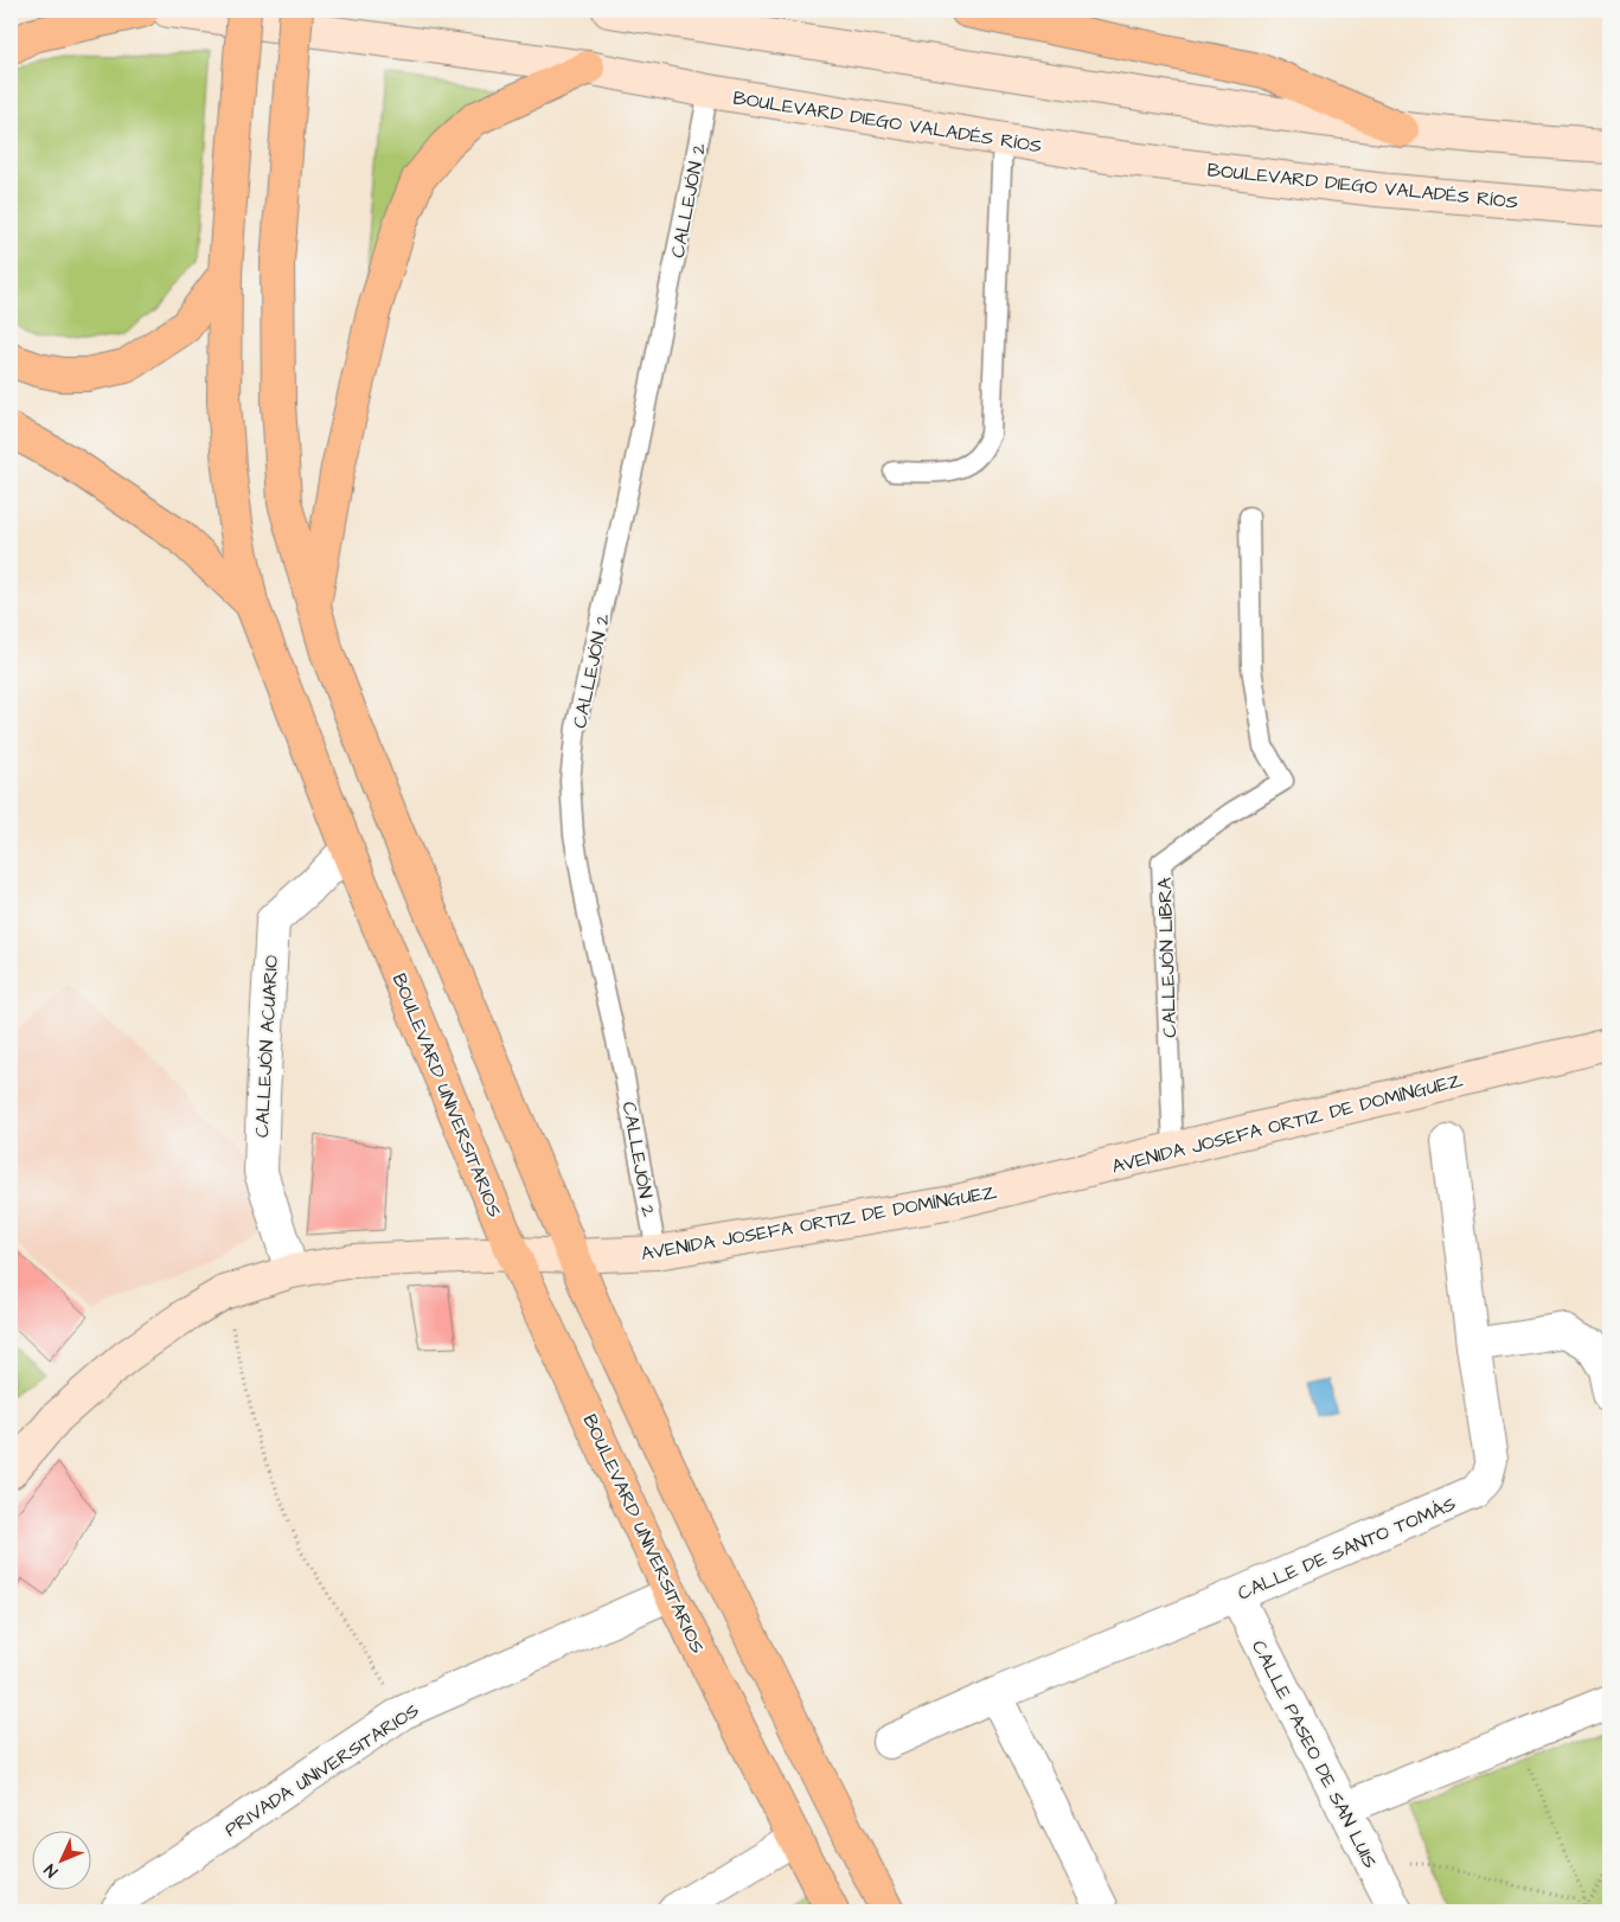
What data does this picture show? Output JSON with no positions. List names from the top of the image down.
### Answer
{
  "streets": {
    "main road": ["BOULEVARD DIEGO VALADÉS RÍOS", "BOULEVARD UNIVERSITARIOS", "AVENIDA JOSEFA ORTIZ DE DOMÍNGUEZ"],
    "street": [
      "CALLEJÓN ACUARIO",
      "CALLE DE SANTO TOMÁS",
      "CALLE PASEO DE SAN LUIS",
      "PRIVADA UNIVERSITARIOS"
    ],
    "lane": ["CALLEJÓN 2", "CALLEJÓN LIBRA"]
  },
  "crossings": [
    ["BOULEVARD DIEGO VALADÉS RÍOS", "CALLEJÓN 2"],
    ["CALLEJÓN 2", "AVENIDA JOSEFA ORTIZ DE DOMÍNGUEZ"],
    ["CALLEJÓN LIBRA", "AVENIDA JOSEFA ORTIZ DE DOMÍNGUEZ"],
    ["CALLEJÓN ACUARIO", "BOULEVARD UNIVERSITARIOS"],
    ["CALLEJÓN ACUARIO", "AVENIDA JOSEFA ORTIZ DE DOMÍNGUEZ"],
    ["BOULEVARD UNIVERSITARIOS", "AVENIDA JOSEFA ORTIZ DE DOMÍNGUEZ"],
    ["BOULEVARD UNIVERSITARIOS", "PRIVADA UNIVERSITARIOS"],
    ["CALLE DE SANTO TOMÁS", "CALLE PASEO DE SAN LUIS"]
  ],
  "north": "bottom left"
}
